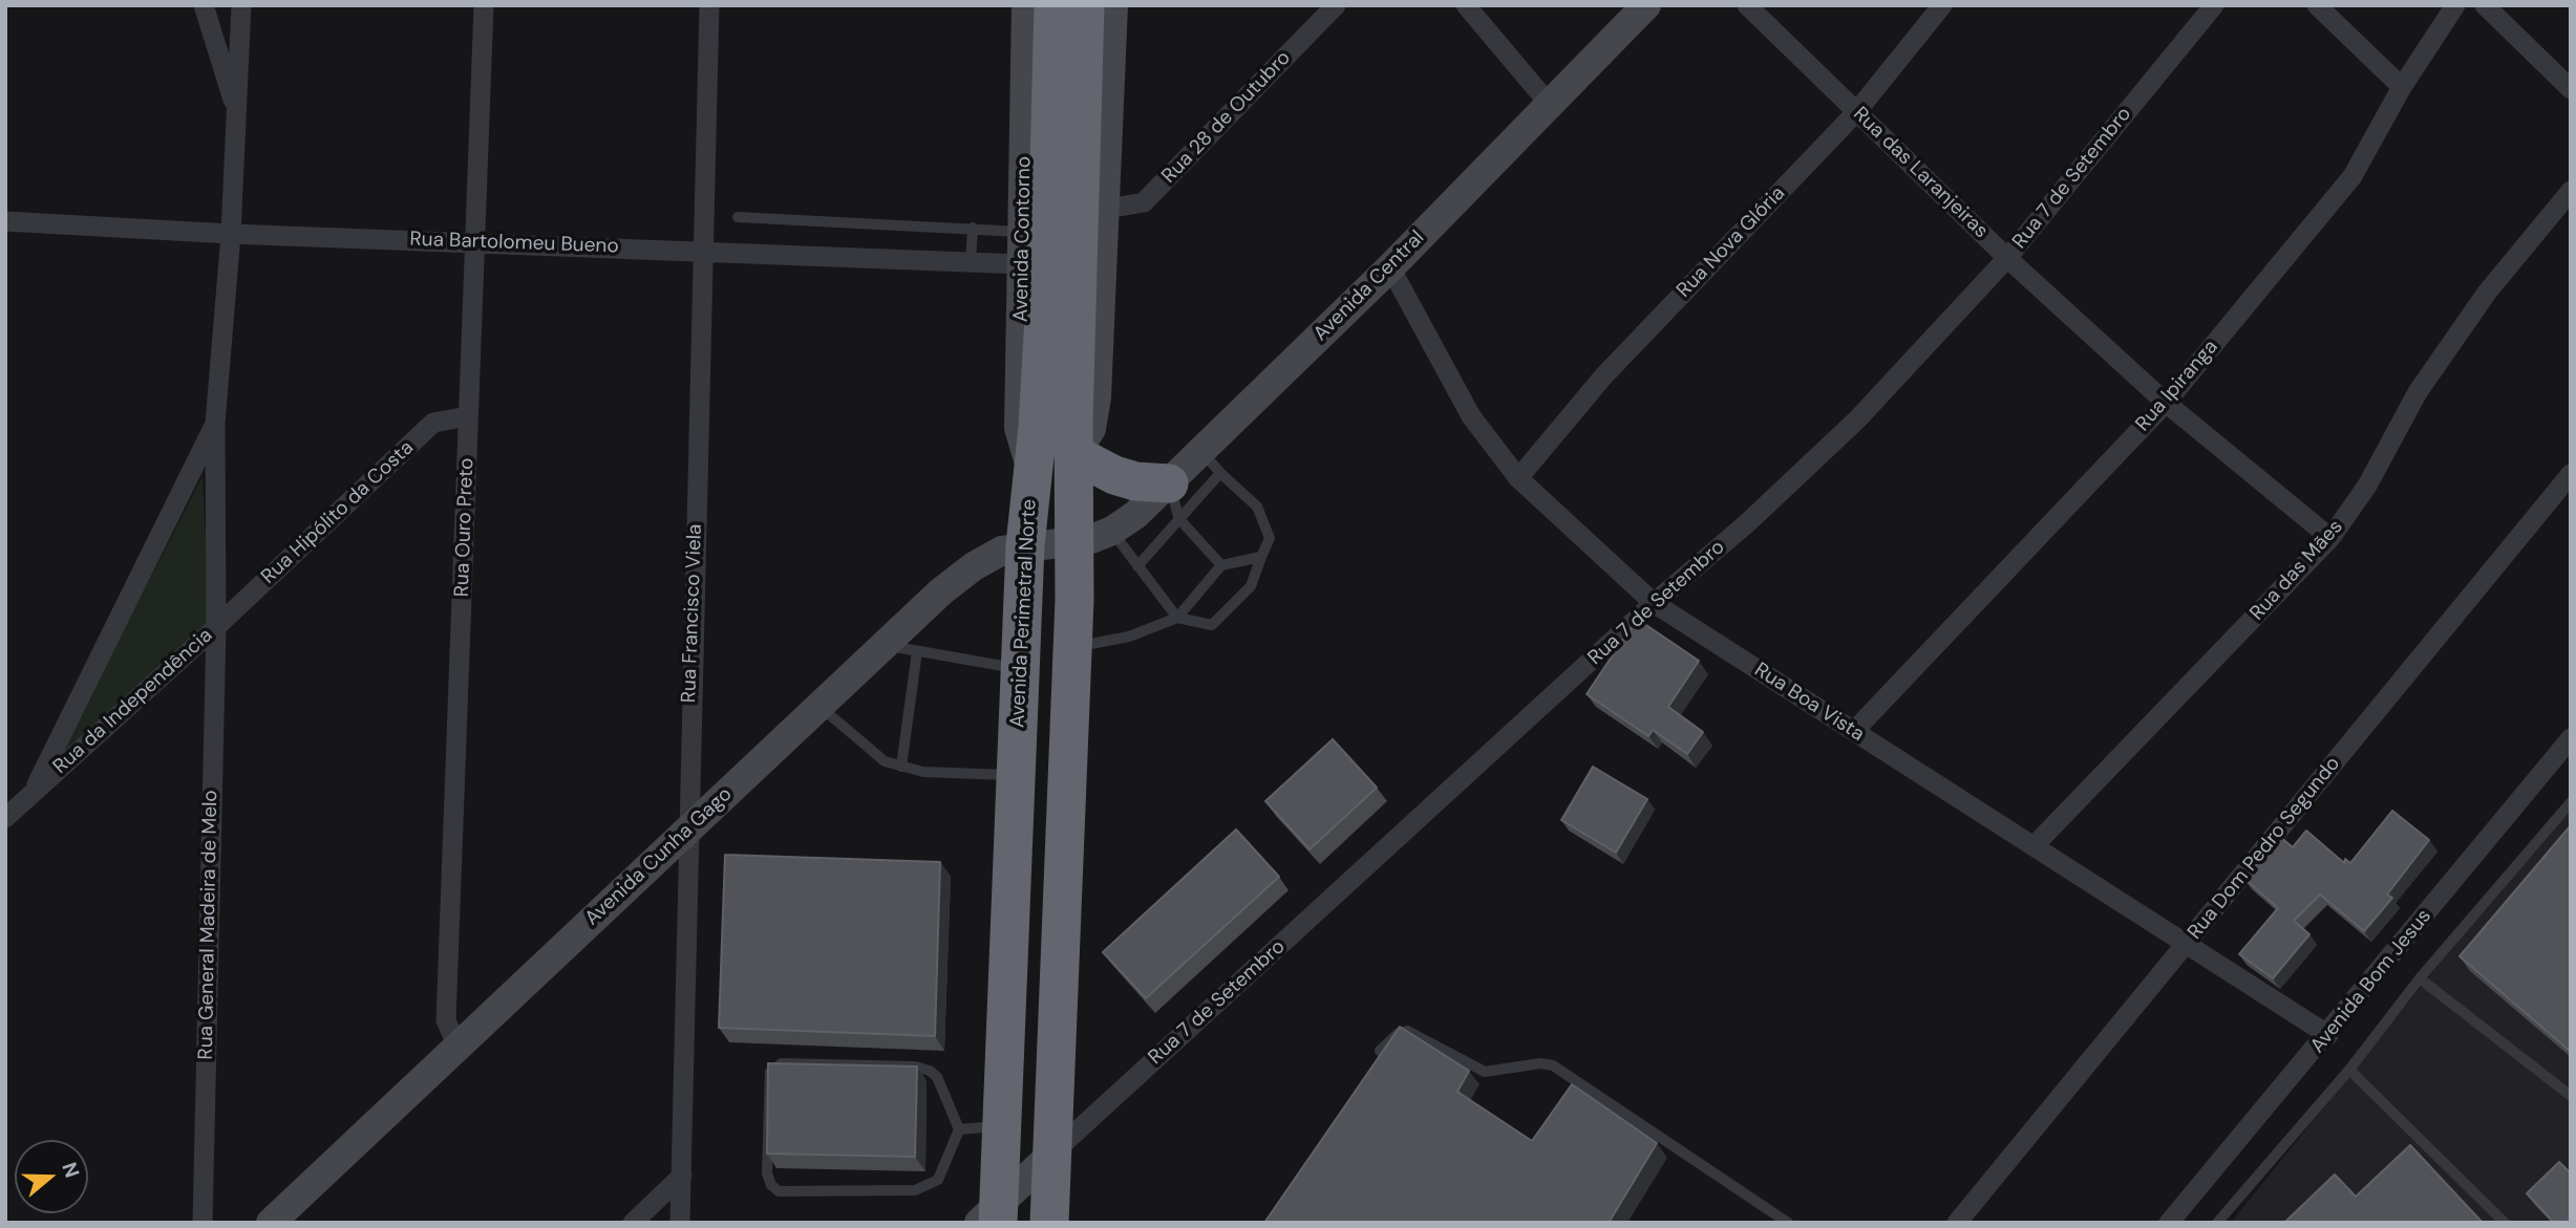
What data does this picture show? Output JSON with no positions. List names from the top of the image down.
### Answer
{
  "streets": {
    "highway": ["Avenida Perimetral Norte"],
    "street": [
      "Rua 28 de Outubro",
      "Rua das Laranjeiras",
      "Rua 7 de Setembro",
      "Avenida Contorno",
      "Rua Nova Glória",
      "Rua Bartolomeu Bueno",
      "Avenida Central",
      "Rua Ipiranga",
      "Rua Hipólito da Costa",
      "Rua Ouro Preto",
      "Rua das Mães",
      "Rua Francisco Viela",
      "Rua da Independência",
      "Rua Boa Vista",
      "Rua Dom Pedro Segundo",
      "Avenida Cunha Gago",
      "Rua General Madeira de Melo",
      "Avenida Bom Jesus"
    ]
  },
  "crossings": [
    ["Rua das Laranjeiras", "Rua 7 de Setembro"],
    ["Rua das Laranjeiras", "Rua Nova Glória"],
    ["Rua das Laranjeiras", "Rua Ipiranga"],
    ["Rua das Laranjeiras", "Rua das Mães"],
    ["Rua 7 de Setembro", "Rua Boa Vista"],
    ["Avenida Contorno", "Rua Bartolomeu Bueno"],
    ["Avenida Contorno", "Avenida Perimetral Norte"],
    ["Rua Nova Glória", "Rua Boa Vista"],
    ["Rua Bartolomeu Bueno", "Rua Ouro Preto"],
    ["Rua Bartolomeu Bueno", "Rua Francisco Viela"],
    ["Rua Bartolomeu Bueno", "Rua da Independência"],
    ["Avenida Central", "Rua Boa Vista"],
    ["Avenida Central", "Avenida Cunha Gago"],
    ["Rua Ipiranga", "Rua Boa Vista"],
    ["Rua Hipólito da Costa", "Rua Ouro Preto"],
    ["Rua Hipólito da Costa", "Rua da Independência"],
    ["Rua Hipólito da Costa", "Rua General Madeira de Melo"],
    ["Rua Ouro Preto", "Avenida Cunha Gago"],
    ["Rua das Mães", "Rua Boa Vista"],
    ["Rua Francisco Viela", "Avenida Cunha Gago"],
    ["Avenida Perimetral Norte", "Avenida Cunha Gago"],
    ["Rua da Independência", "Rua General Madeira de Melo"],
    ["Rua Boa Vista", "Rua Dom Pedro Segundo"],
    ["Rua Boa Vista", "Avenida Bom Jesus"]
  ],
  "north": "right"
}
